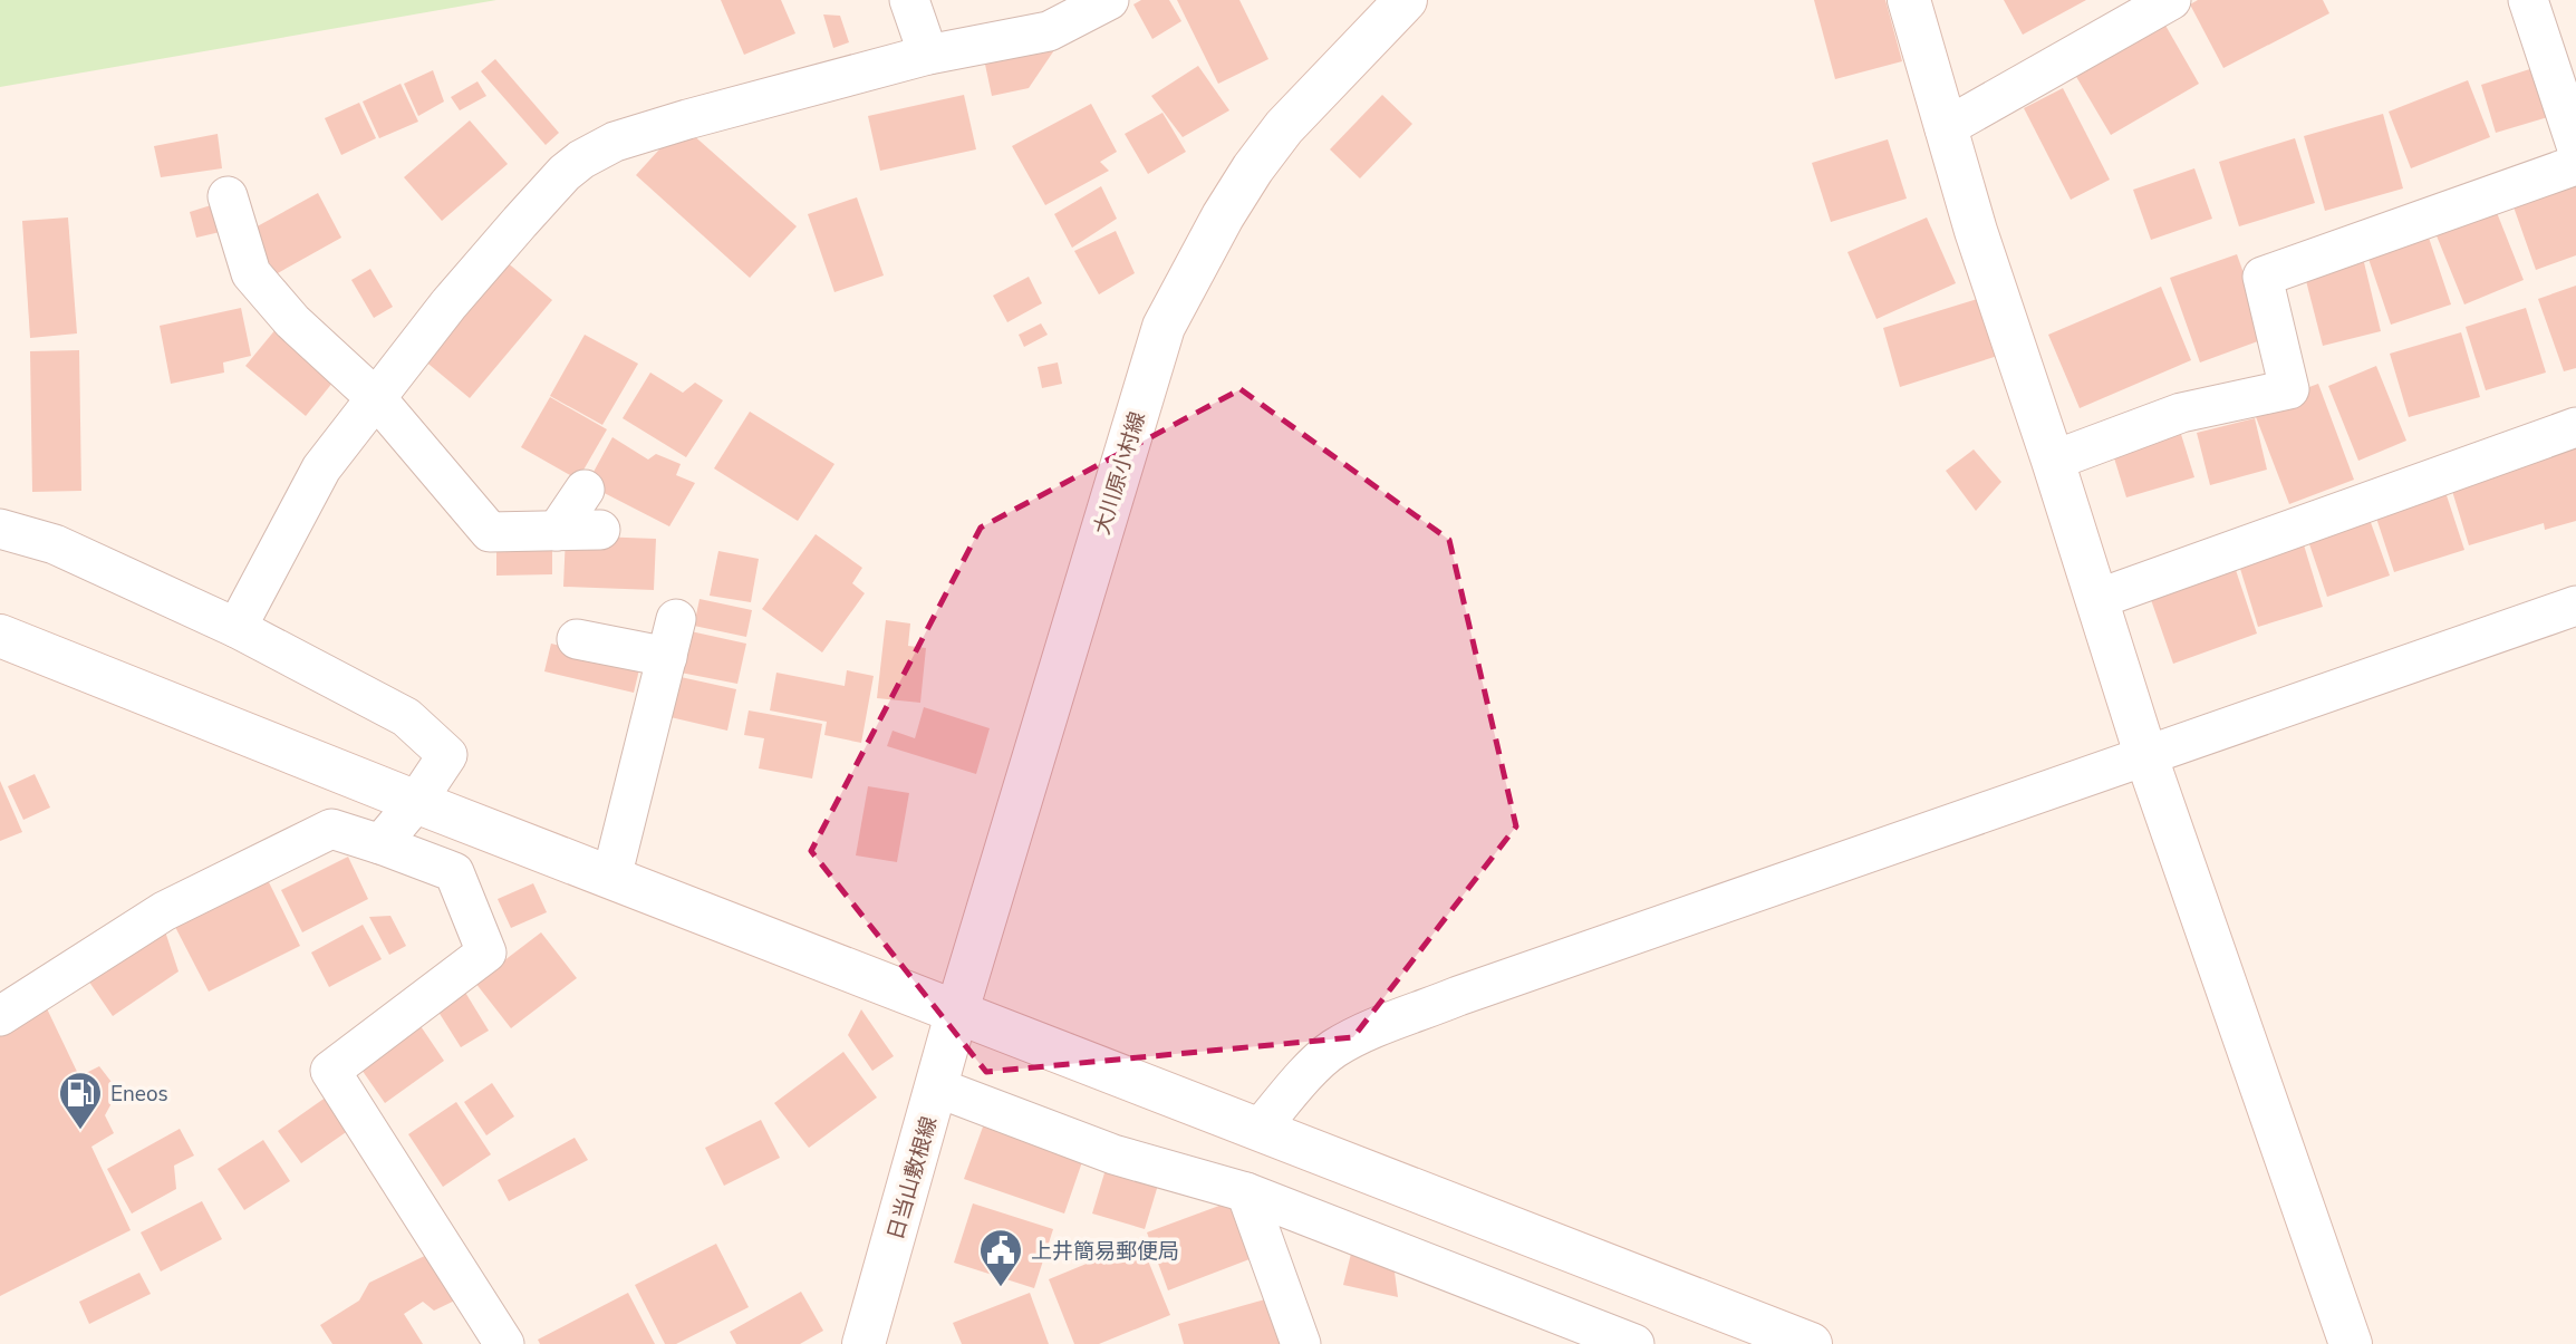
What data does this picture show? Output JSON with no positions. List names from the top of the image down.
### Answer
{
  "streets": {
    "street": ["大川原小村線", "日当山敷根線"]
  },
  "crossings": [
    ["大川原小村線", "日当山敷根線"]
  ],
  "places": {
    "fuel station": ["Eneos"],
    "public building": ["上井簡易郵便局"]
  }
}
